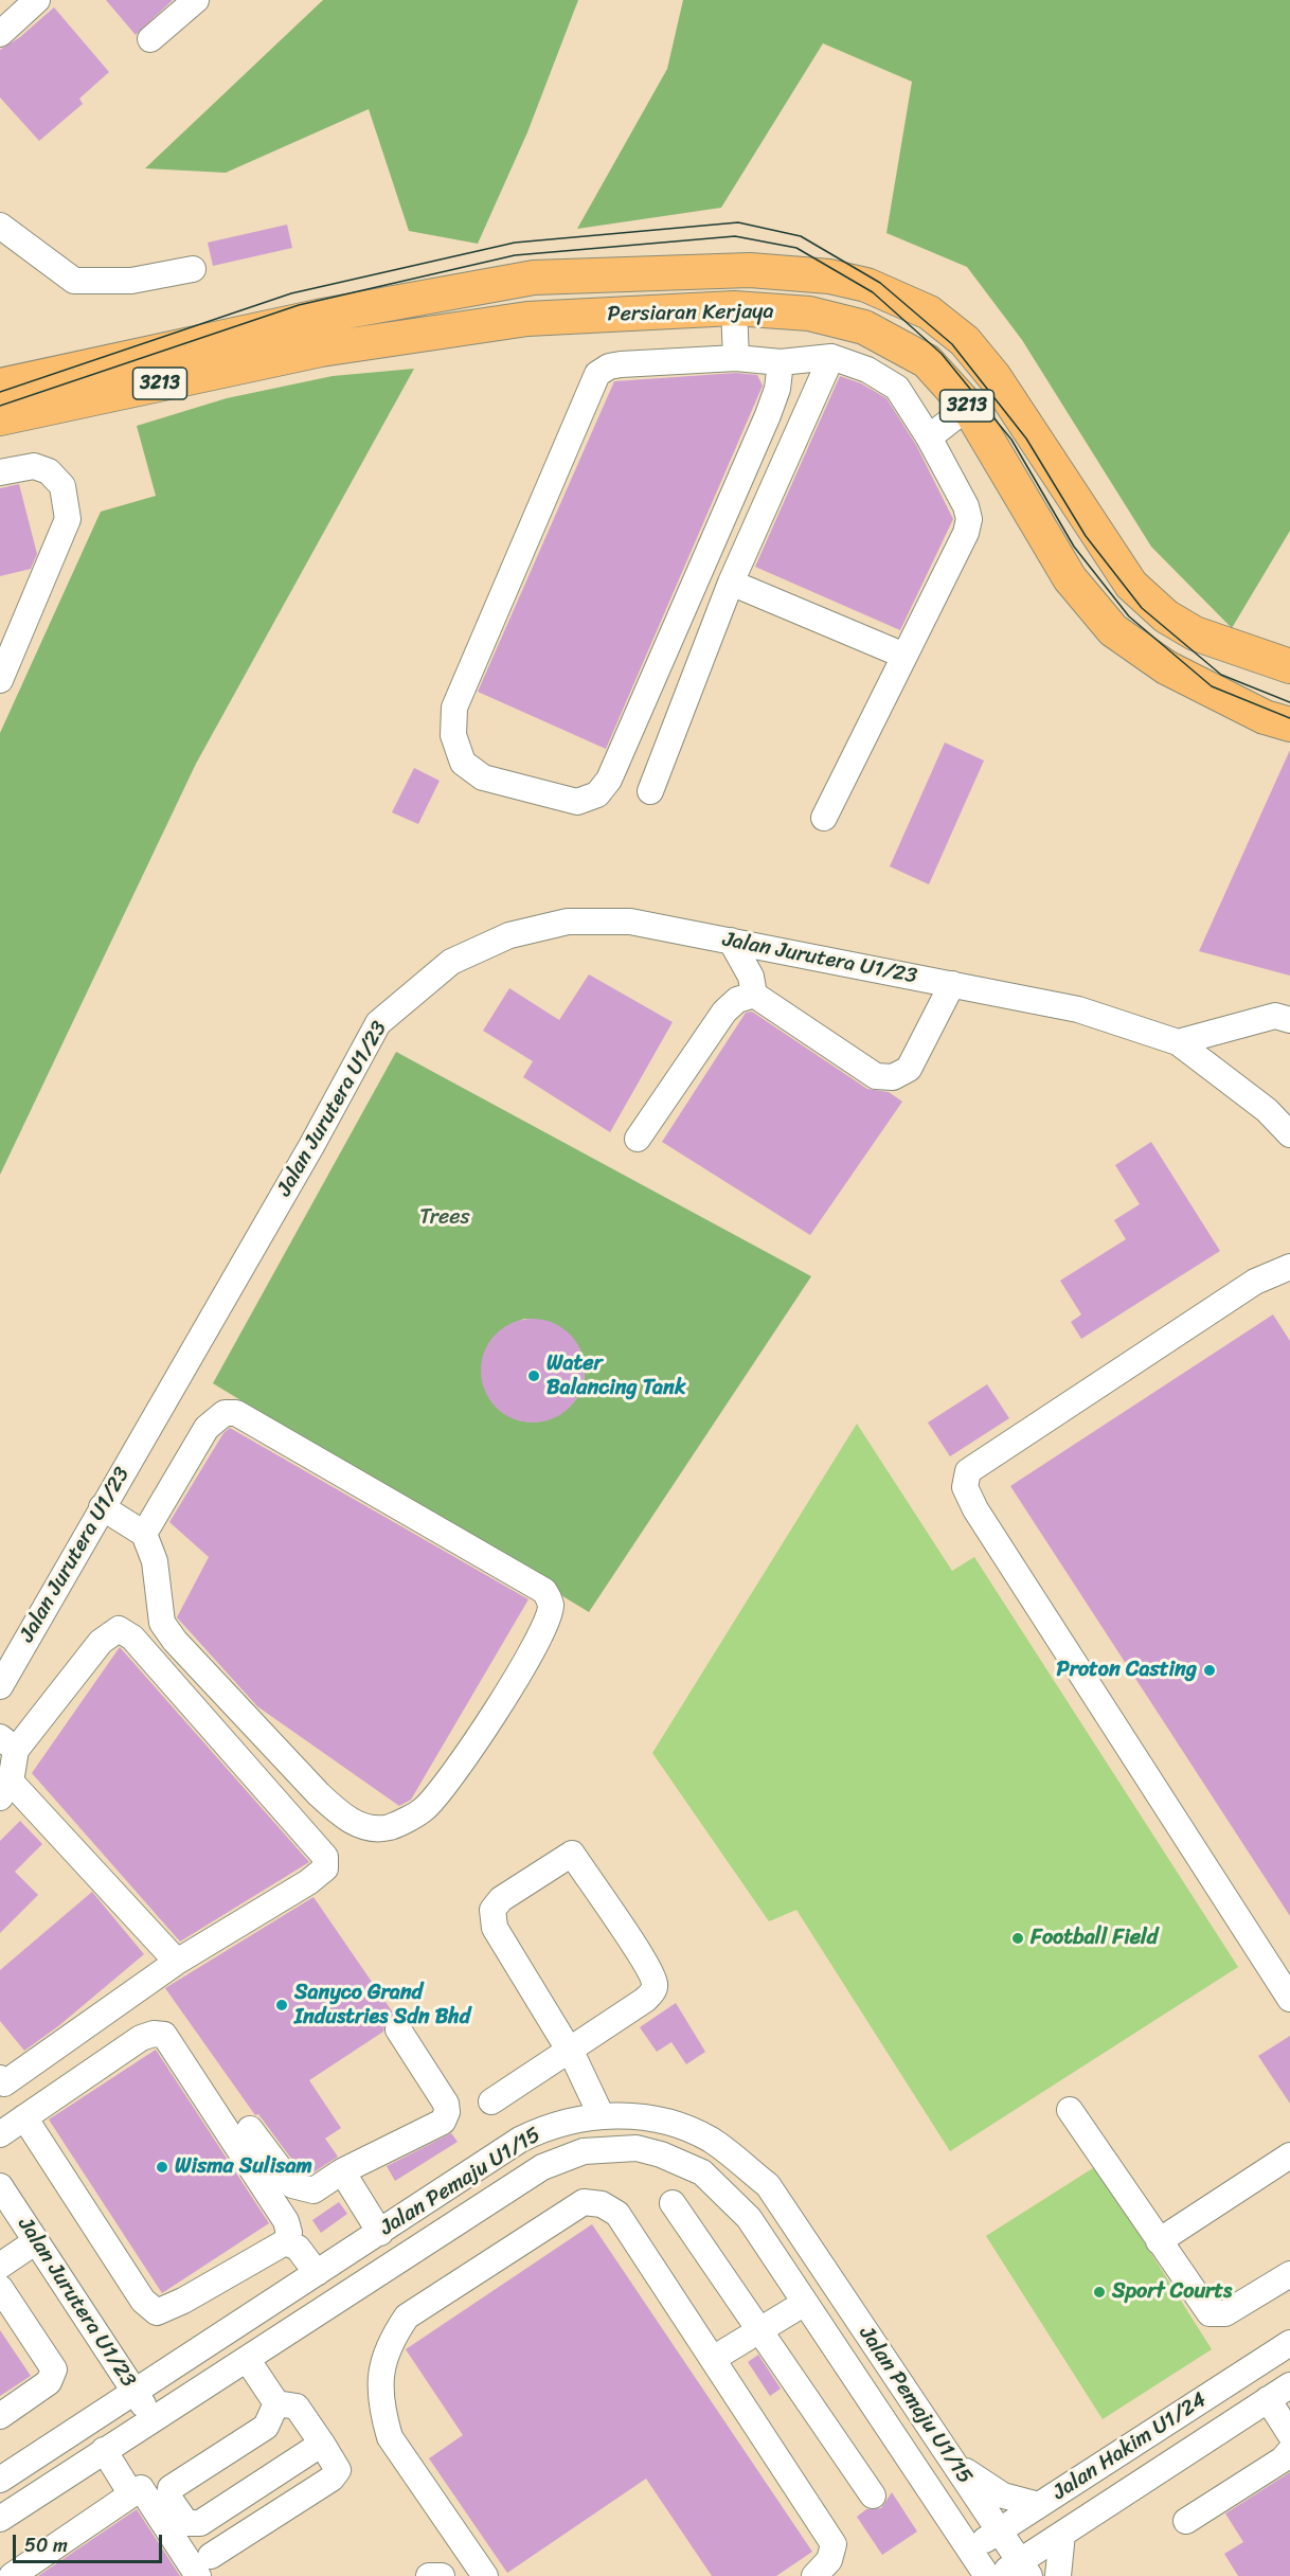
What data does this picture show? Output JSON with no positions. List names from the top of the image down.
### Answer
{
  "streets": {
    "main road": ["Persiaran Kerjaya", "3213"],
    "street": ["Jalan Jurutera U1/23", "Jalan Pemaju U1/15", "Jalan Hakim U1/24"]
  },
  "crossings": [
    ["Jalan Jurutera U1/23", "Jalan Pemaju U1/15"],
    ["Jalan Pemaju U1/15", "Jalan Hakim U1/24"]
  ],
  "parks": ["Trees"],
  "places": [
    "Water Balancing Tank",
    "Proton Casting",
    "Football Field",
    "Sanyco Grand Industries Sdn Bhd",
    "Wisma Sulisam",
    "Sport Courts"
  ],
  "scale_bar": "50 m"
}
